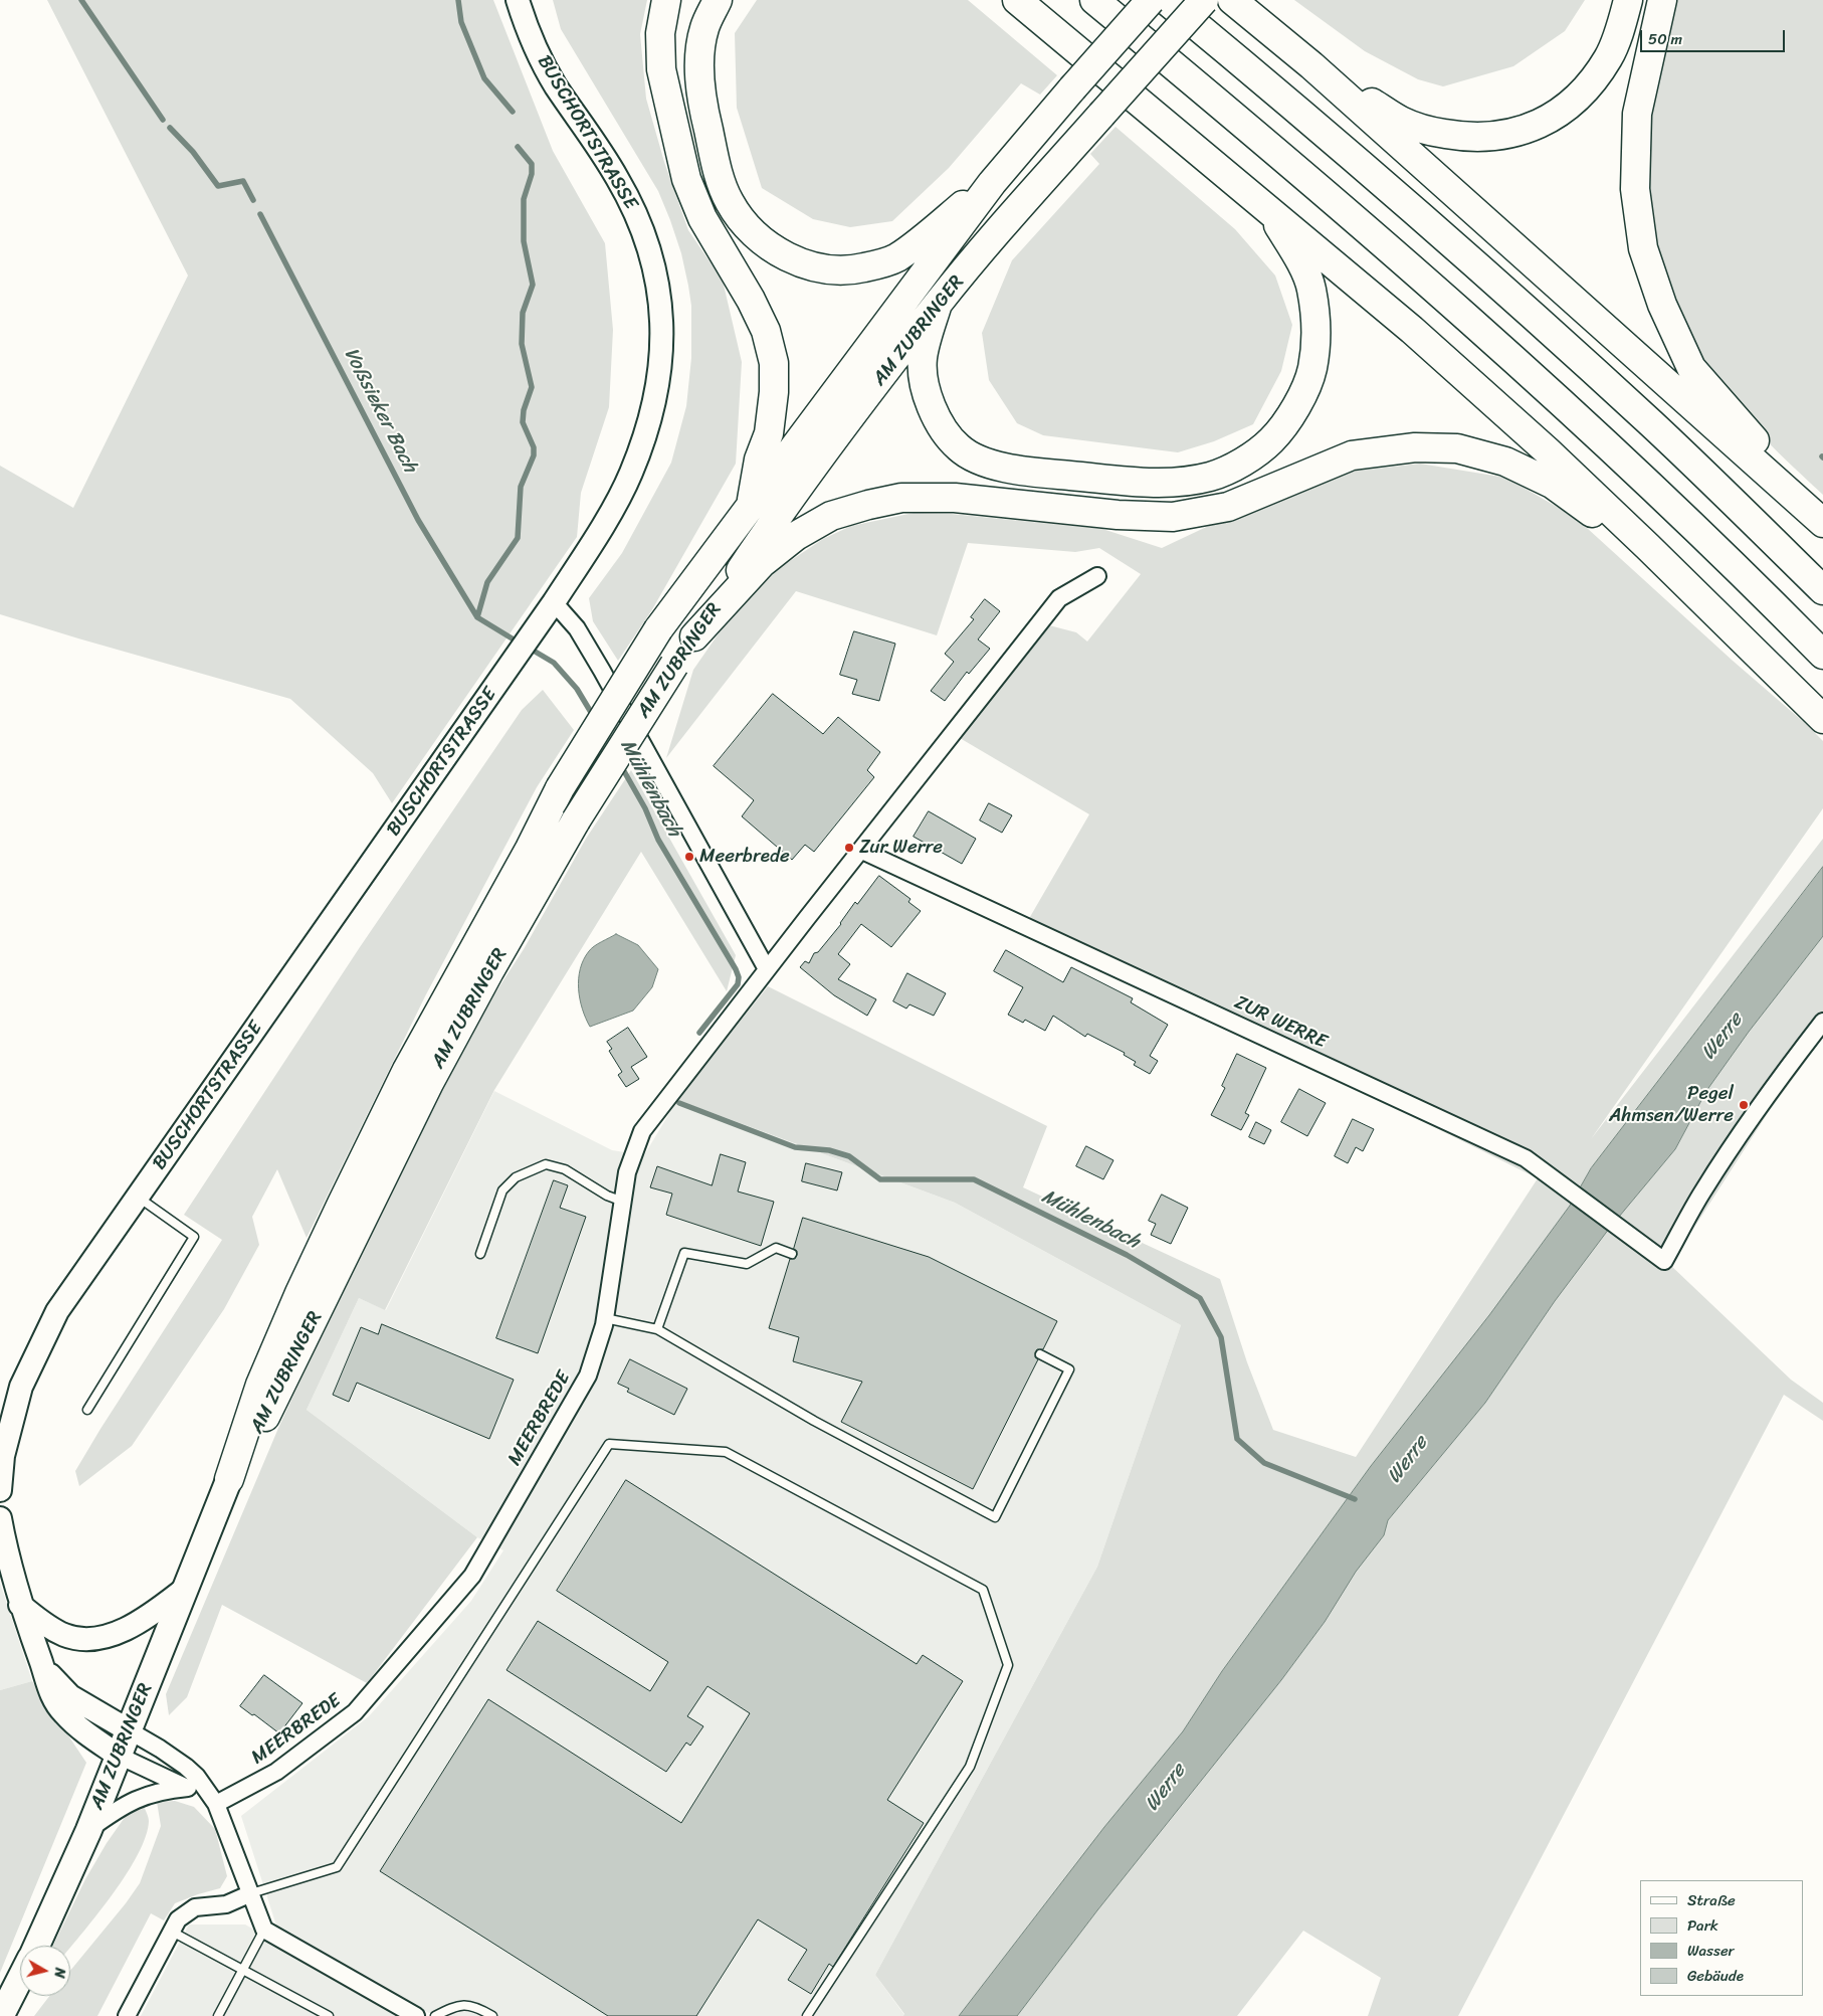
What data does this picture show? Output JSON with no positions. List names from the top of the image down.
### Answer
{
  "streets": {
    "highway": ["AM ZUBRINGER"],
    "main road": ["BUSCHORTSTRASSE"],
    "street": ["ZUR WERRE", "MEERBREDE"]
  },
  "crossings": [
    ["ZUR WERRE", "MEERBREDE"]
  ],
  "water": ["Voßsieker Bach", "Mühlenbach", "Werre"],
  "places": ["Zur Werre", "Meerbrede", "Pegel Ahmsen/Werre"],
  "legend": [
    "Straße",
    "Park",
    "Wasser",
    "Gebäude"
  ],
  "scale_bar": "50 m",
  "north": "right"
}
